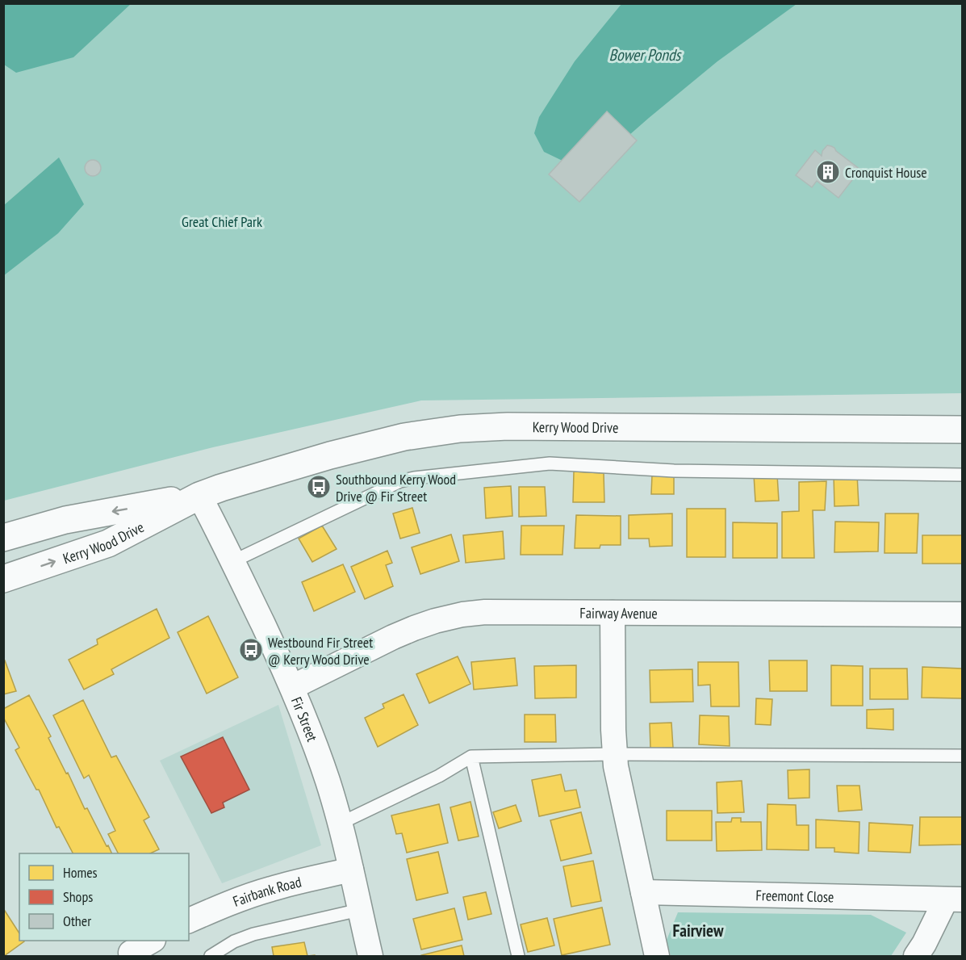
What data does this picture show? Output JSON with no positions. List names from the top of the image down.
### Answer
{
  "streets": {
    "street": [
      "Kerry Wood Drive",
      "Fairway Avenue",
      "Fir Street",
      "Fairbank Road",
      "Freemont Close"
    ]
  },
  "crossings": [
    ["Kerry Wood Drive", "Fir Street"],
    ["Fairway Avenue", "Fir Street"],
    ["Fir Street", "Fairbank Road"]
  ],
  "districts": ["Fairview"],
  "water": ["Bower Ponds"],
  "parks": ["Great Chief Park"],
  "places": {
    "building": ["Cronquist House"],
    "bus stop": ["Southbound Kerry Wood Drive @ Fir Street", "Westbound Fir Street @ Kerry Wood Drive"]
  },
  "legend": ["Homes", "Shops", "Other"]
}
